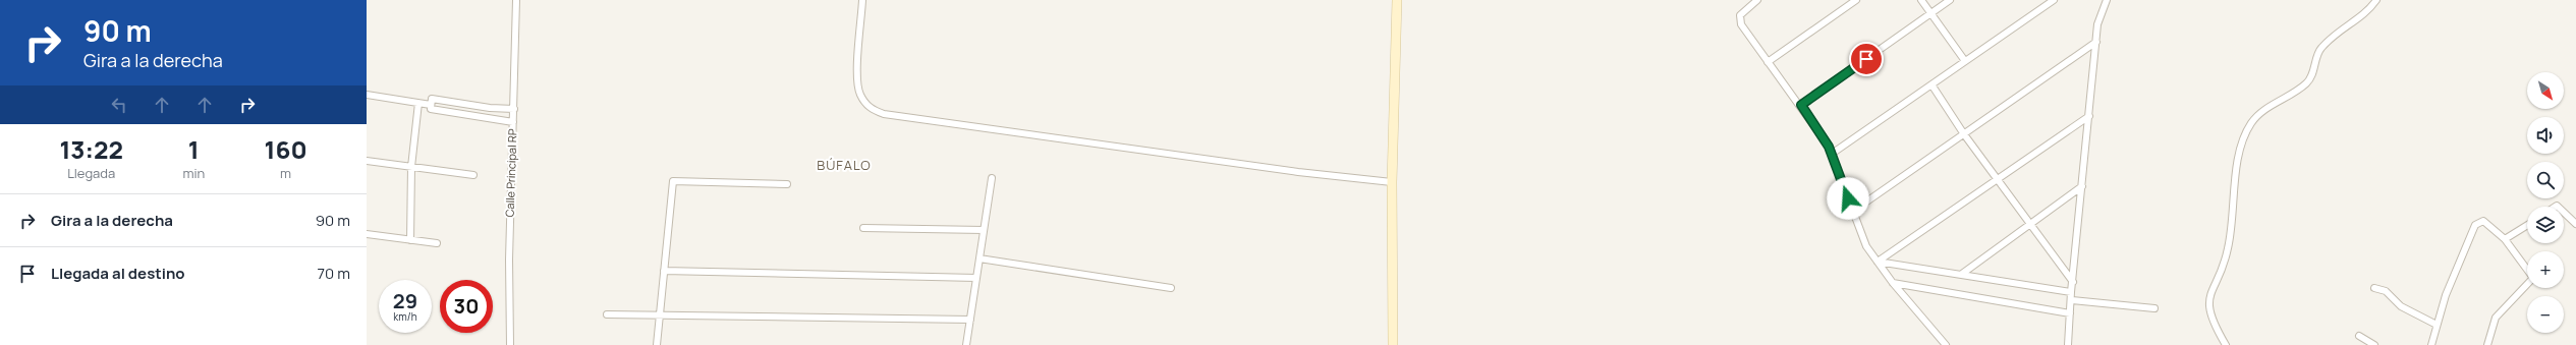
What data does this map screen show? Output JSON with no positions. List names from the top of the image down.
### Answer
{
  "streets": {
    "street": ["Calle Principal RP"]
  },
  "districts": ["BÚFALO"],
  "north": "bottom right",
  "page": {
    "turn": ["90 m", "Gira a la derecha"],
    "map_buttons": ["+", "−"],
    "eta": [
      "13:22",
      "Llegada",
      "1",
      "min",
      "160",
      "m"
    ],
    "list": [
      {
        "name": "Gira a la derecha",
        "value": "90 m"
      },
      {
        "name": "Llegada al destino",
        "value": "70 m"
      }
    ],
    "speed": "29 km/h",
    "limit": "30"
  }
}
